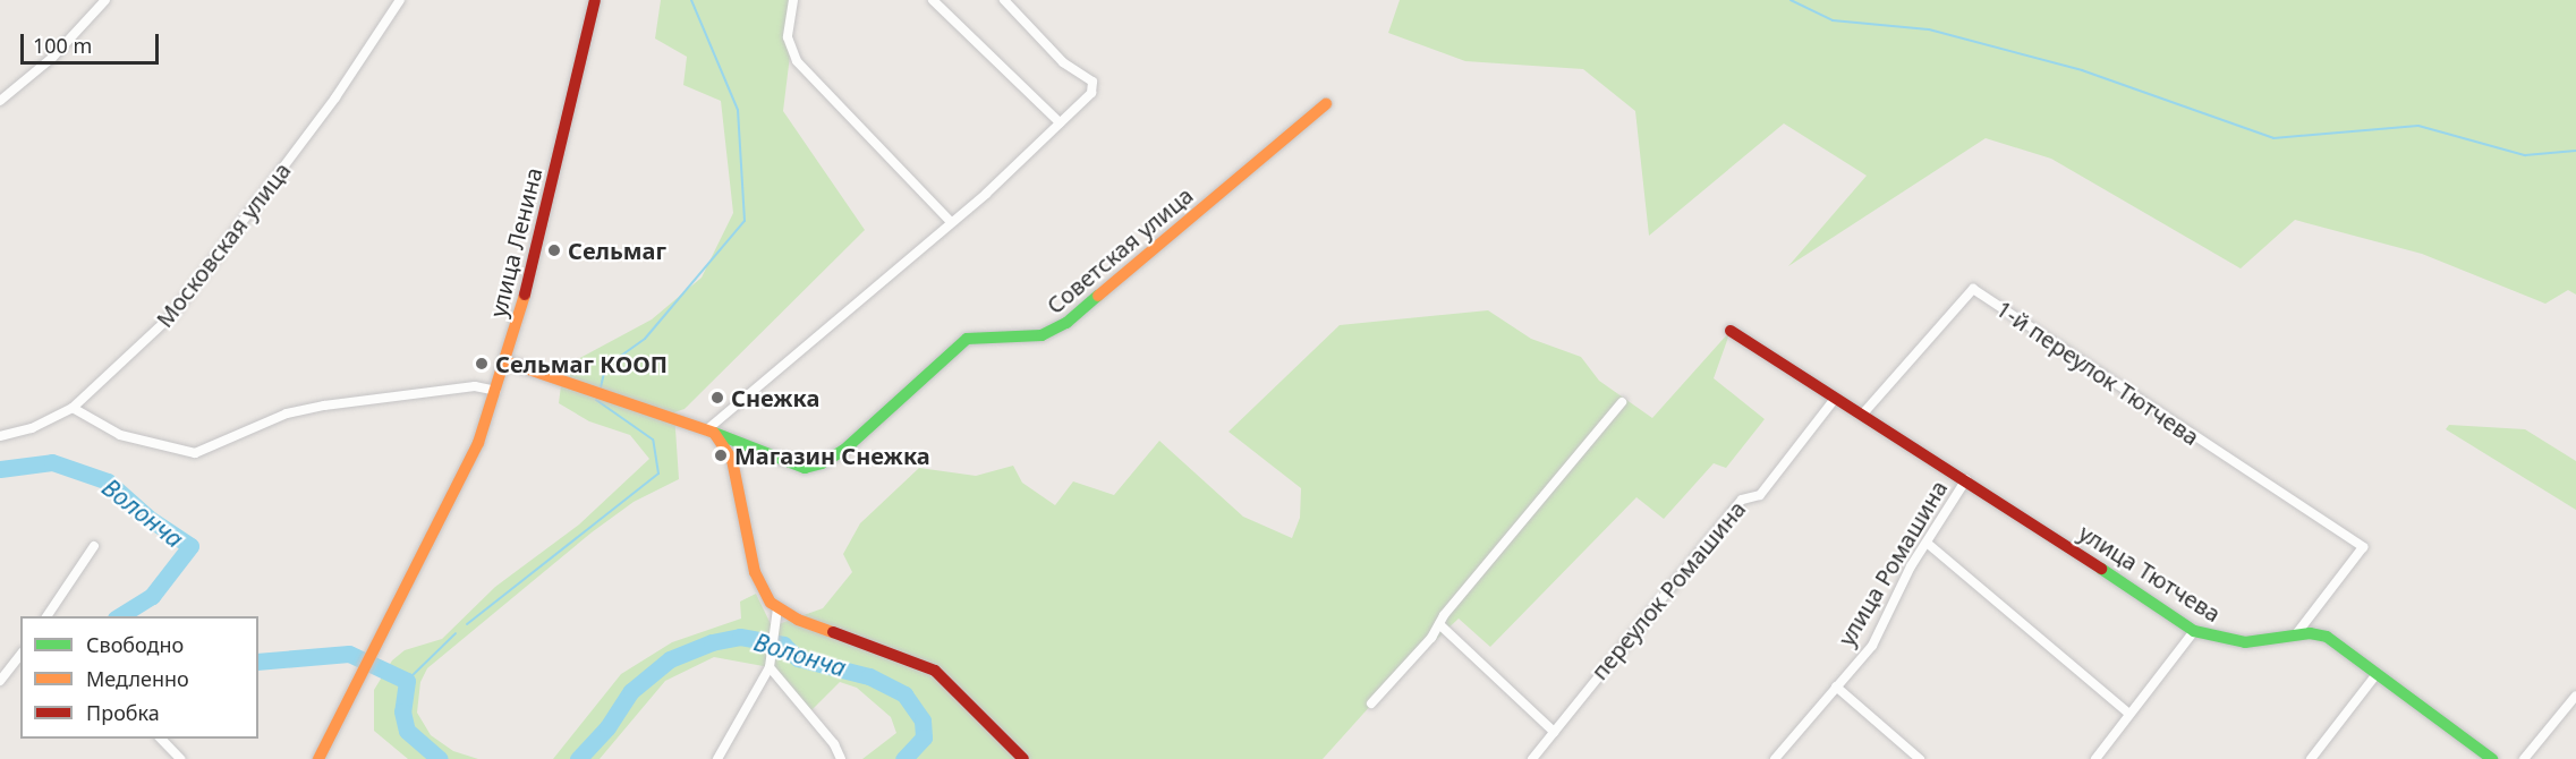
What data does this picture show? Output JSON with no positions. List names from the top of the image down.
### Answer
{
  "streets": {
    "street": [
      "улица Ленина",
      "Московская улица",
      "Советская улица",
      "1-й переулок Тютчева",
      "улица Ромашина",
      "улица Тютчева",
      "переулок Ромашина"
    ]
  },
  "crossings": [
    ["1-й переулок Тютчева", "улица Тютчева"],
    ["улица Ромашина", "улица Тютчева"],
    ["улица Тютчева", "переулок Ромашина"]
  ],
  "water": ["Волонча"],
  "places": [
    "Сельмаг",
    "Сельмаг КООП",
    "Снежка",
    "Магазин Снежка"
  ],
  "legend": ["Свободно", "Медленно", "Пробка"],
  "scale_bar": "100 m"
}
